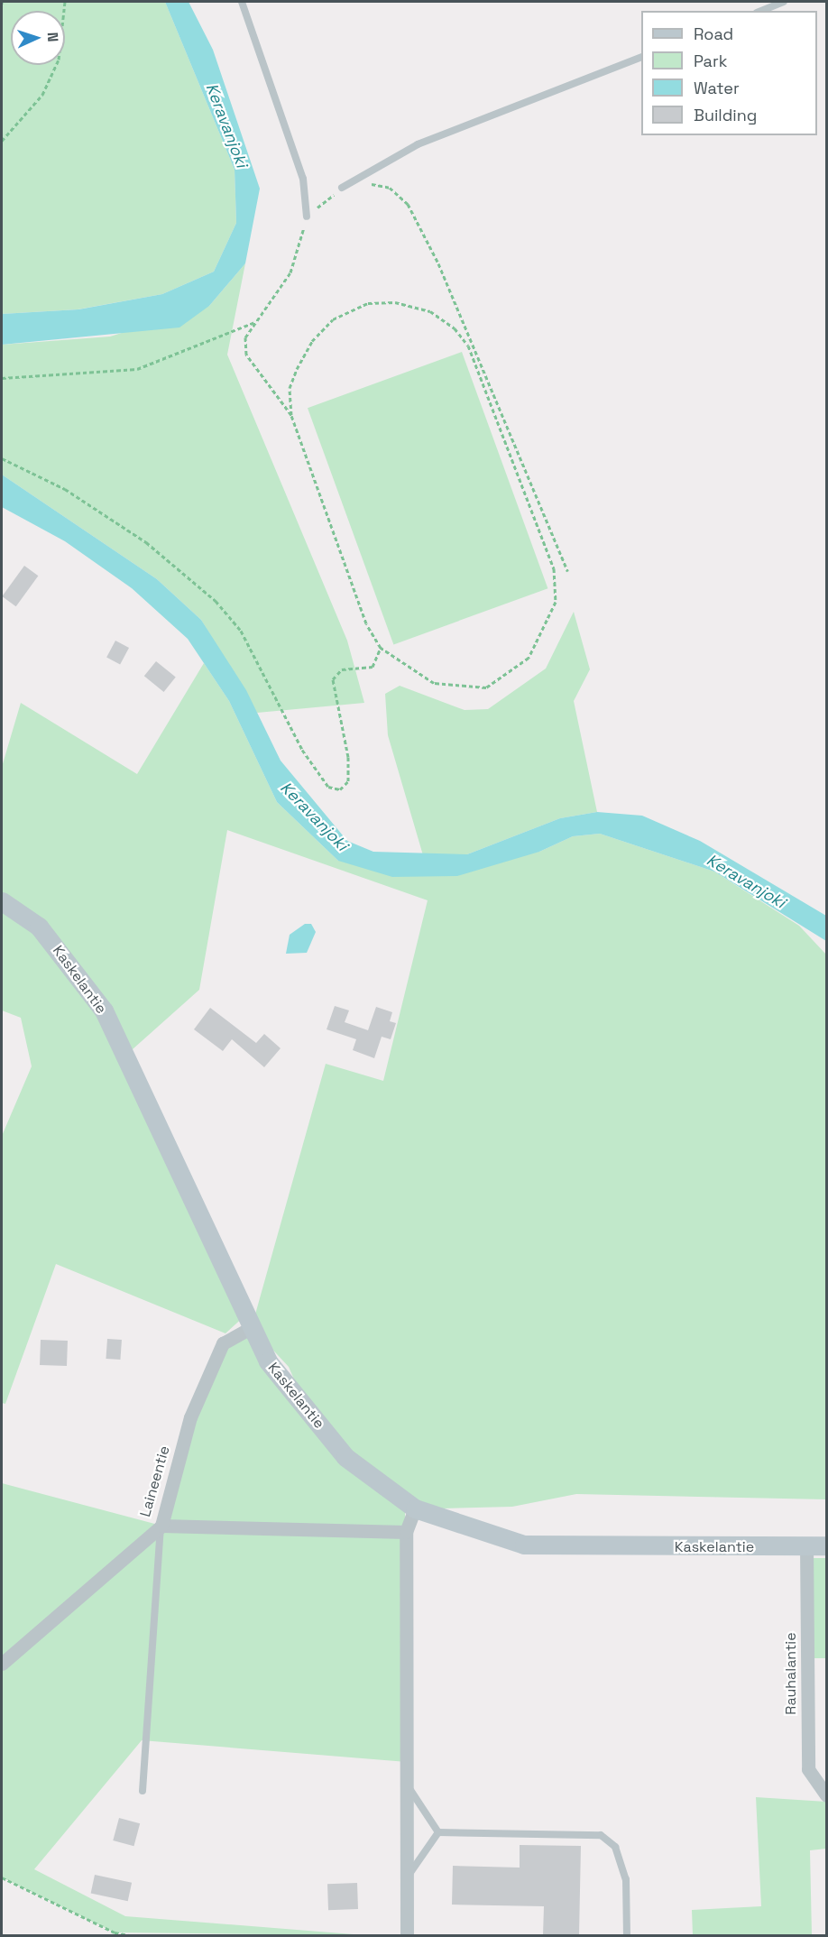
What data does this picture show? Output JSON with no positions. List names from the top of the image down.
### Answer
{
  "streets": {
    "street": ["Kaskelantie", "Laineentie", "Rauhalantie"]
  },
  "crossings": [
    ["Kaskelantie", "Laineentie"],
    ["Kaskelantie", "Rauhalantie"]
  ],
  "water": ["Keravanjoki"],
  "legend": [
    "Road",
    "Park",
    "Water",
    "Building"
  ],
  "north": "right"
}
